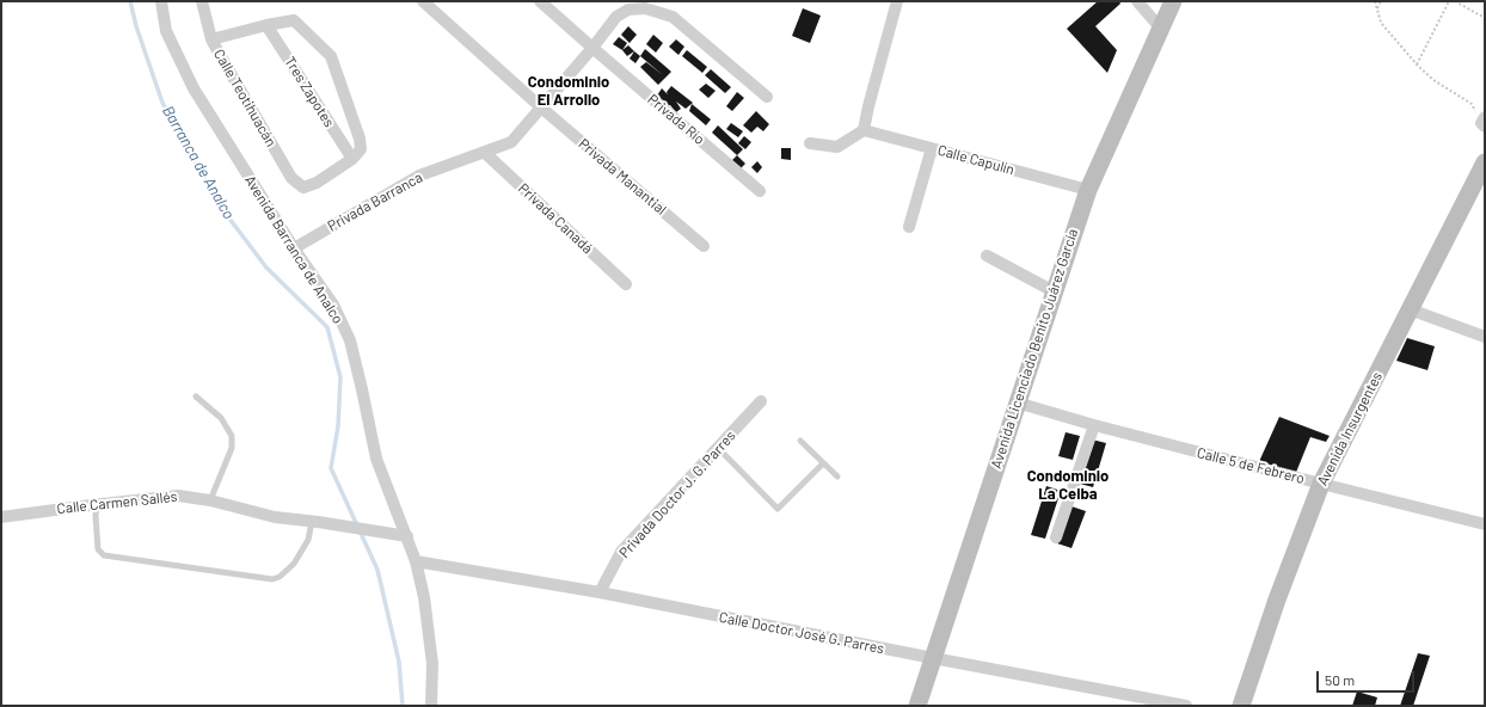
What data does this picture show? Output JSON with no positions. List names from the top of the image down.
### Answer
{
  "streets": {
    "main road": ["Avenida Licenciado Benito Juárez García", "Avenida Insurgentes"],
    "street": [
      "Tres Zapotes",
      "Calle Teotihuacán",
      "Privada Río",
      "Calle Capulín",
      "Privada Manantial",
      "Privada Barranca",
      "Privada Canadá",
      "Avenida Barranca de Analco",
      "Calle 5 de Febrero",
      "Privada Doctor J. G. Parres",
      "Calle Carmen Sallés",
      "Calle Doctor José G. Parres"
    ]
  },
  "crossings": [
    ["Tres Zapotes", "Calle Teotihuacán"],
    ["Privada Río", "Privada Barranca"],
    ["Calle Capulín", "Avenida Licenciado Benito Juárez García"],
    ["Privada Manantial", "Privada Barranca"],
    ["Privada Barranca", "Privada Canadá"],
    ["Privada Barranca", "Avenida Barranca de Analco"],
    ["Avenida Barranca de Analco", "Calle Carmen Sallés"],
    ["Avenida Barranca de Analco", "Calle Doctor José G. Parres"],
    ["Avenida Licenciado Benito Juárez García", "Calle 5 de Febrero"],
    ["Avenida Licenciado Benito Juárez García", "Calle Doctor José G. Parres"],
    ["Avenida Insurgentes", "Calle 5 de Febrero"],
    ["Privada Doctor J. G. Parres", "Calle Doctor José G. Parres"]
  ],
  "districts": ["Condominio El Arrollo", "Condominio La Ceiba"],
  "water": ["Barranca de Analco"],
  "scale_bar": "50 m"
}
